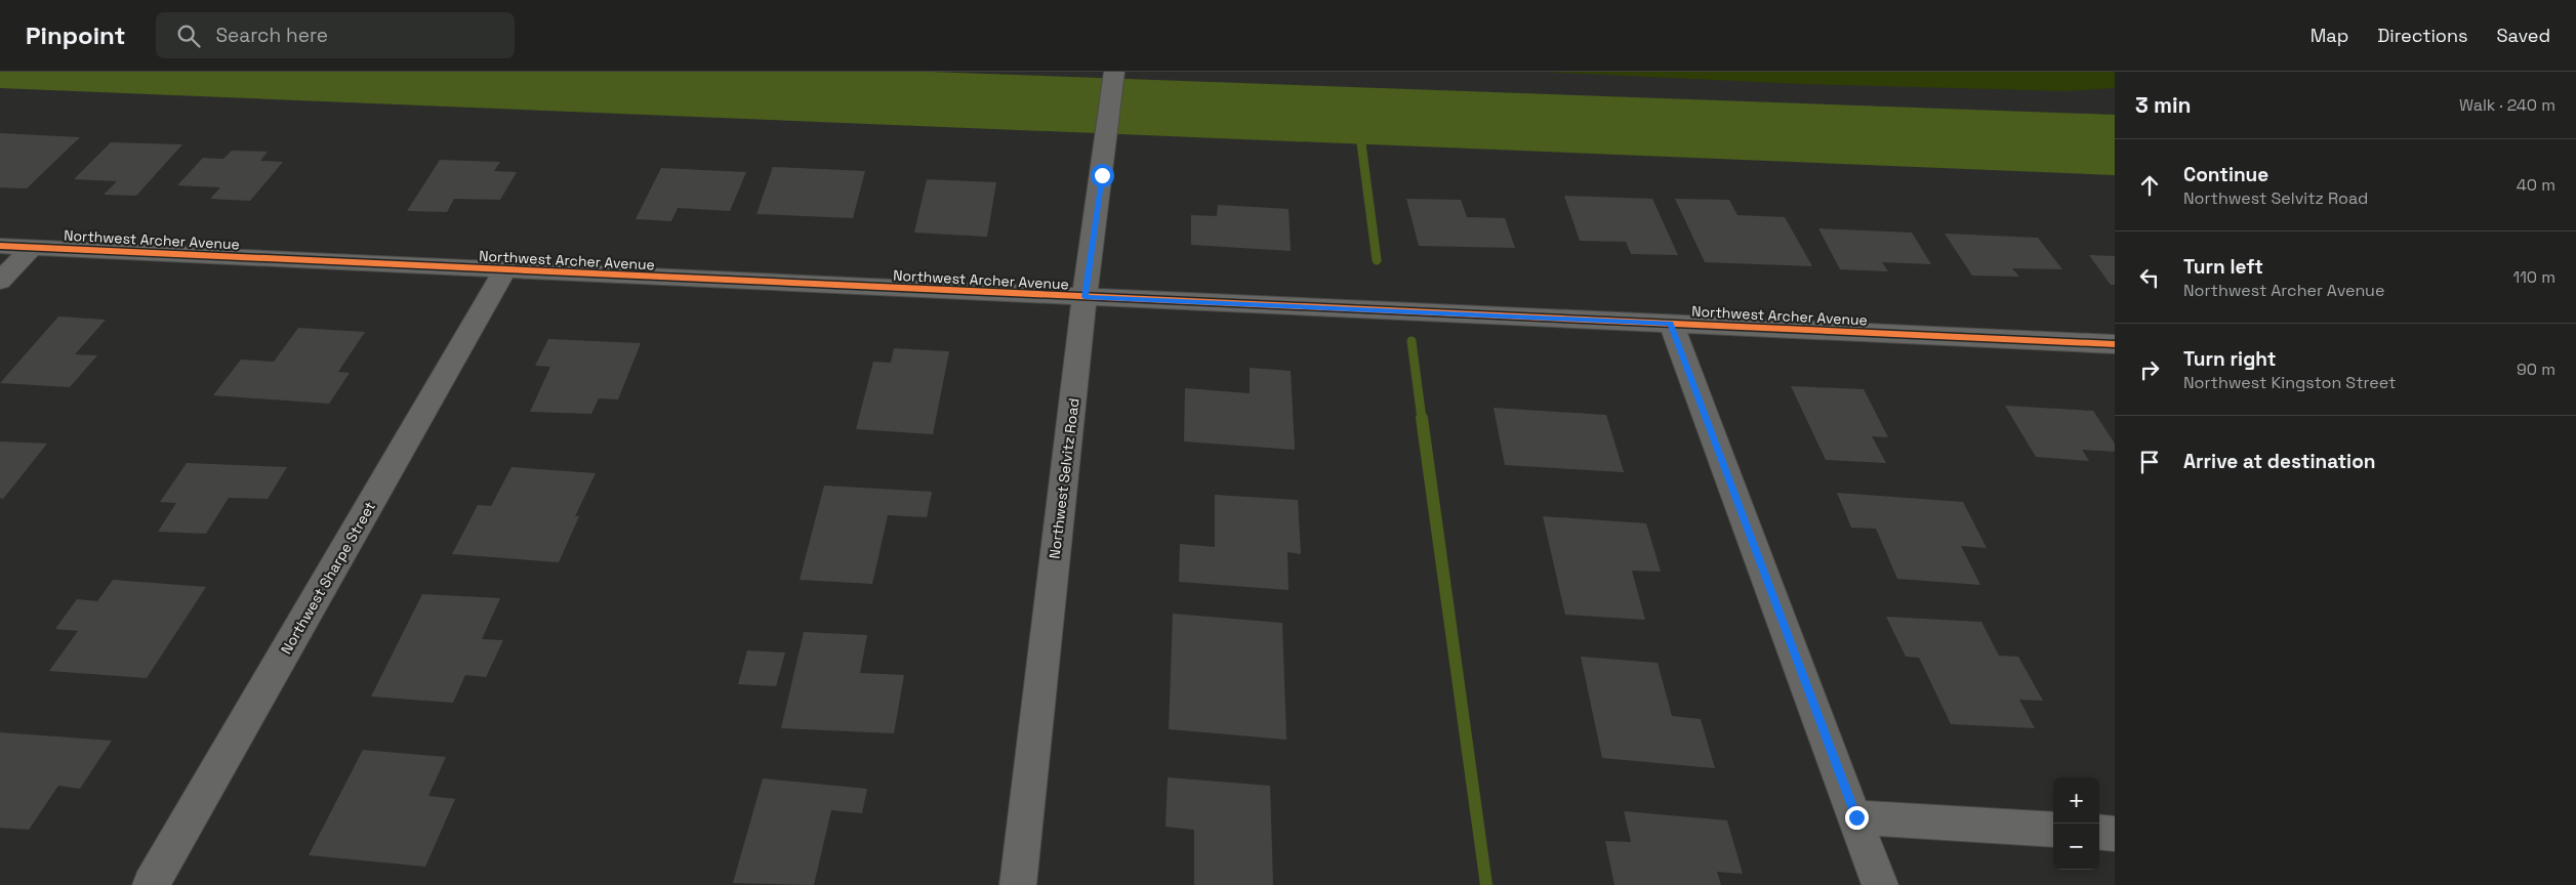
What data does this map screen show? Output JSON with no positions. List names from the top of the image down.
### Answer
{
  "streets": {
    "street": ["Northwest Archer Avenue", "Northwest Selvitz Road", "Northwest Sharpe Street"]
  },
  "crossings": [
    ["Northwest Archer Avenue", "Northwest Selvitz Road"],
    ["Northwest Archer Avenue", "Northwest Sharpe Street"]
  ],
  "page": {
    "header": "Pinpoint",
    "search": "Search here",
    "nav": ["Map", "Directions", "Saved"],
    "heading": ["3 min", "Walk · 240 m"],
    "list": [
      ["Continue", "Northwest Selvitz Road", "40 m"],
      ["Turn left", "Northwest Archer Avenue", "110 m"],
      ["Turn right", "Northwest Kingston Street", "90 m"],
      "Arrive at destination"
    ],
    "map_buttons": ["+", "−"]
  }
}
